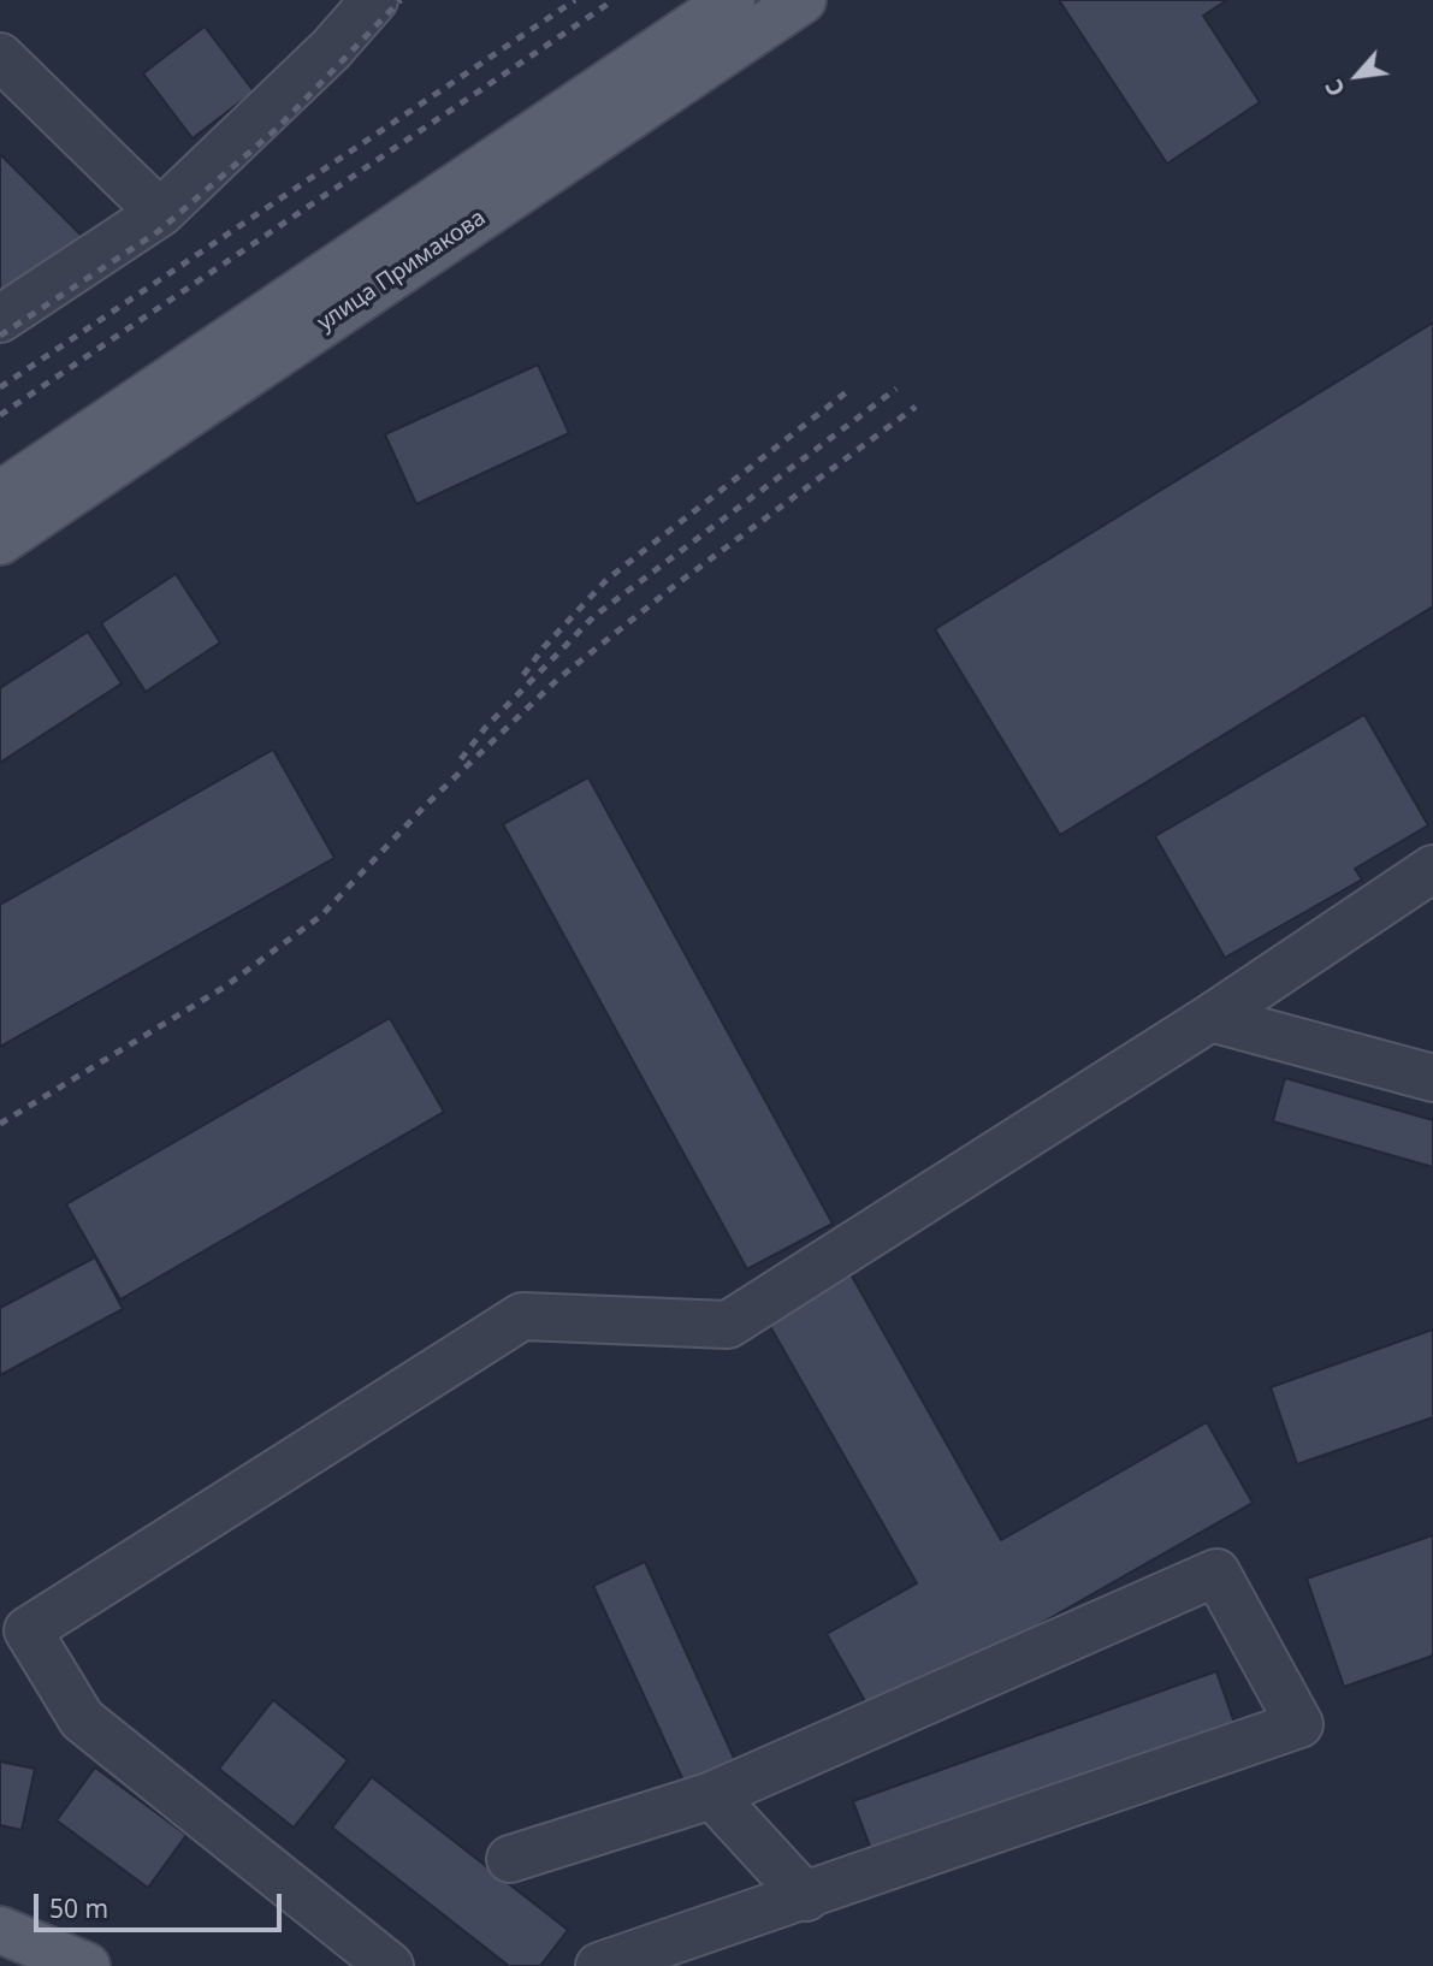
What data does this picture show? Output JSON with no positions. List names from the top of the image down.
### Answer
{
  "streets": {
    "main road": ["улица Примакова"]
  },
  "scale_bar": "50 m",
  "north": "bottom left"
}
